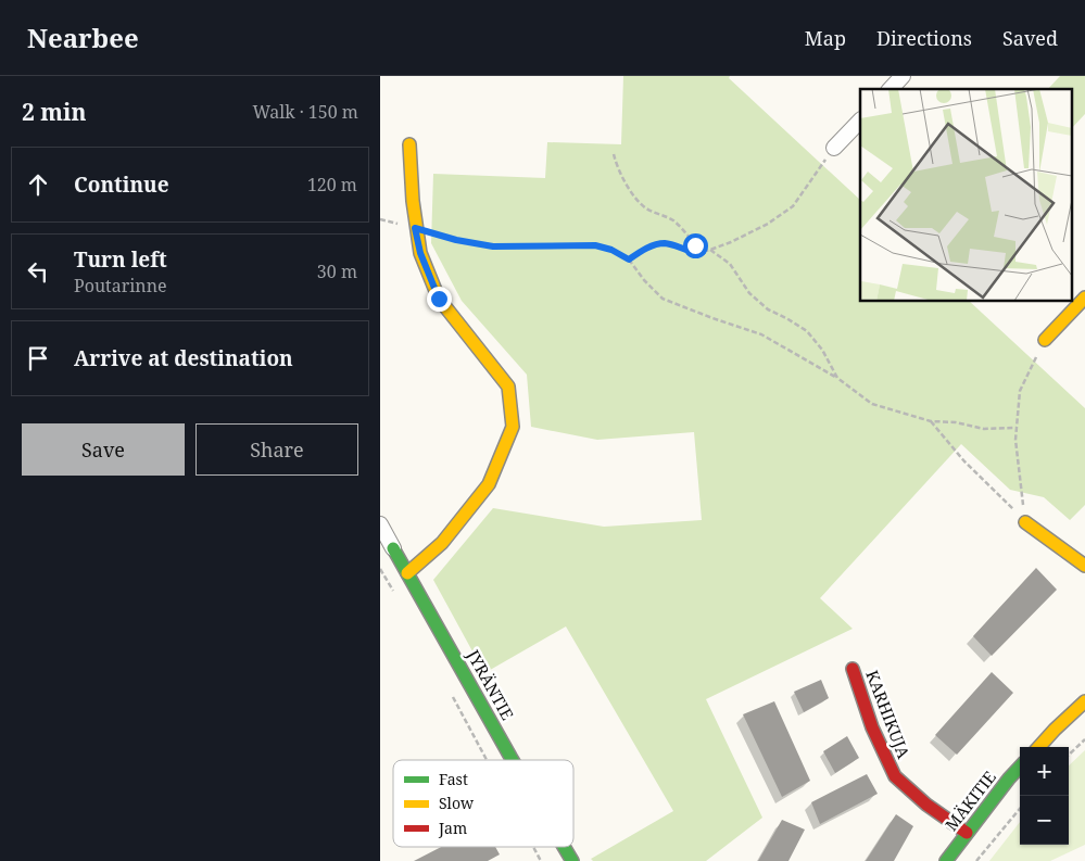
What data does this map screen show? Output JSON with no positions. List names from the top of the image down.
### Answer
{
  "streets": {
    "street": ["JYRÄNTIE", "KARHIKUJA", "MÄKITIE"]
  },
  "crossings": [
    ["KARHIKUJA", "MÄKITIE"]
  ],
  "legend": ["Fast", "Slow", "Jam"],
  "page": {
    "header": "Nearbee",
    "nav": ["Map", "Directions", "Saved"],
    "heading": ["2 min", "Walk · 150 m"],
    "list": [
      ["Continue", "120 m"],
      ["Turn left", "Poutarinne", "30 m"],
      "Arrive at destination"
    ],
    "buttons": ["Save", "Share"],
    "map_buttons": ["+", "−"]
  }
}
